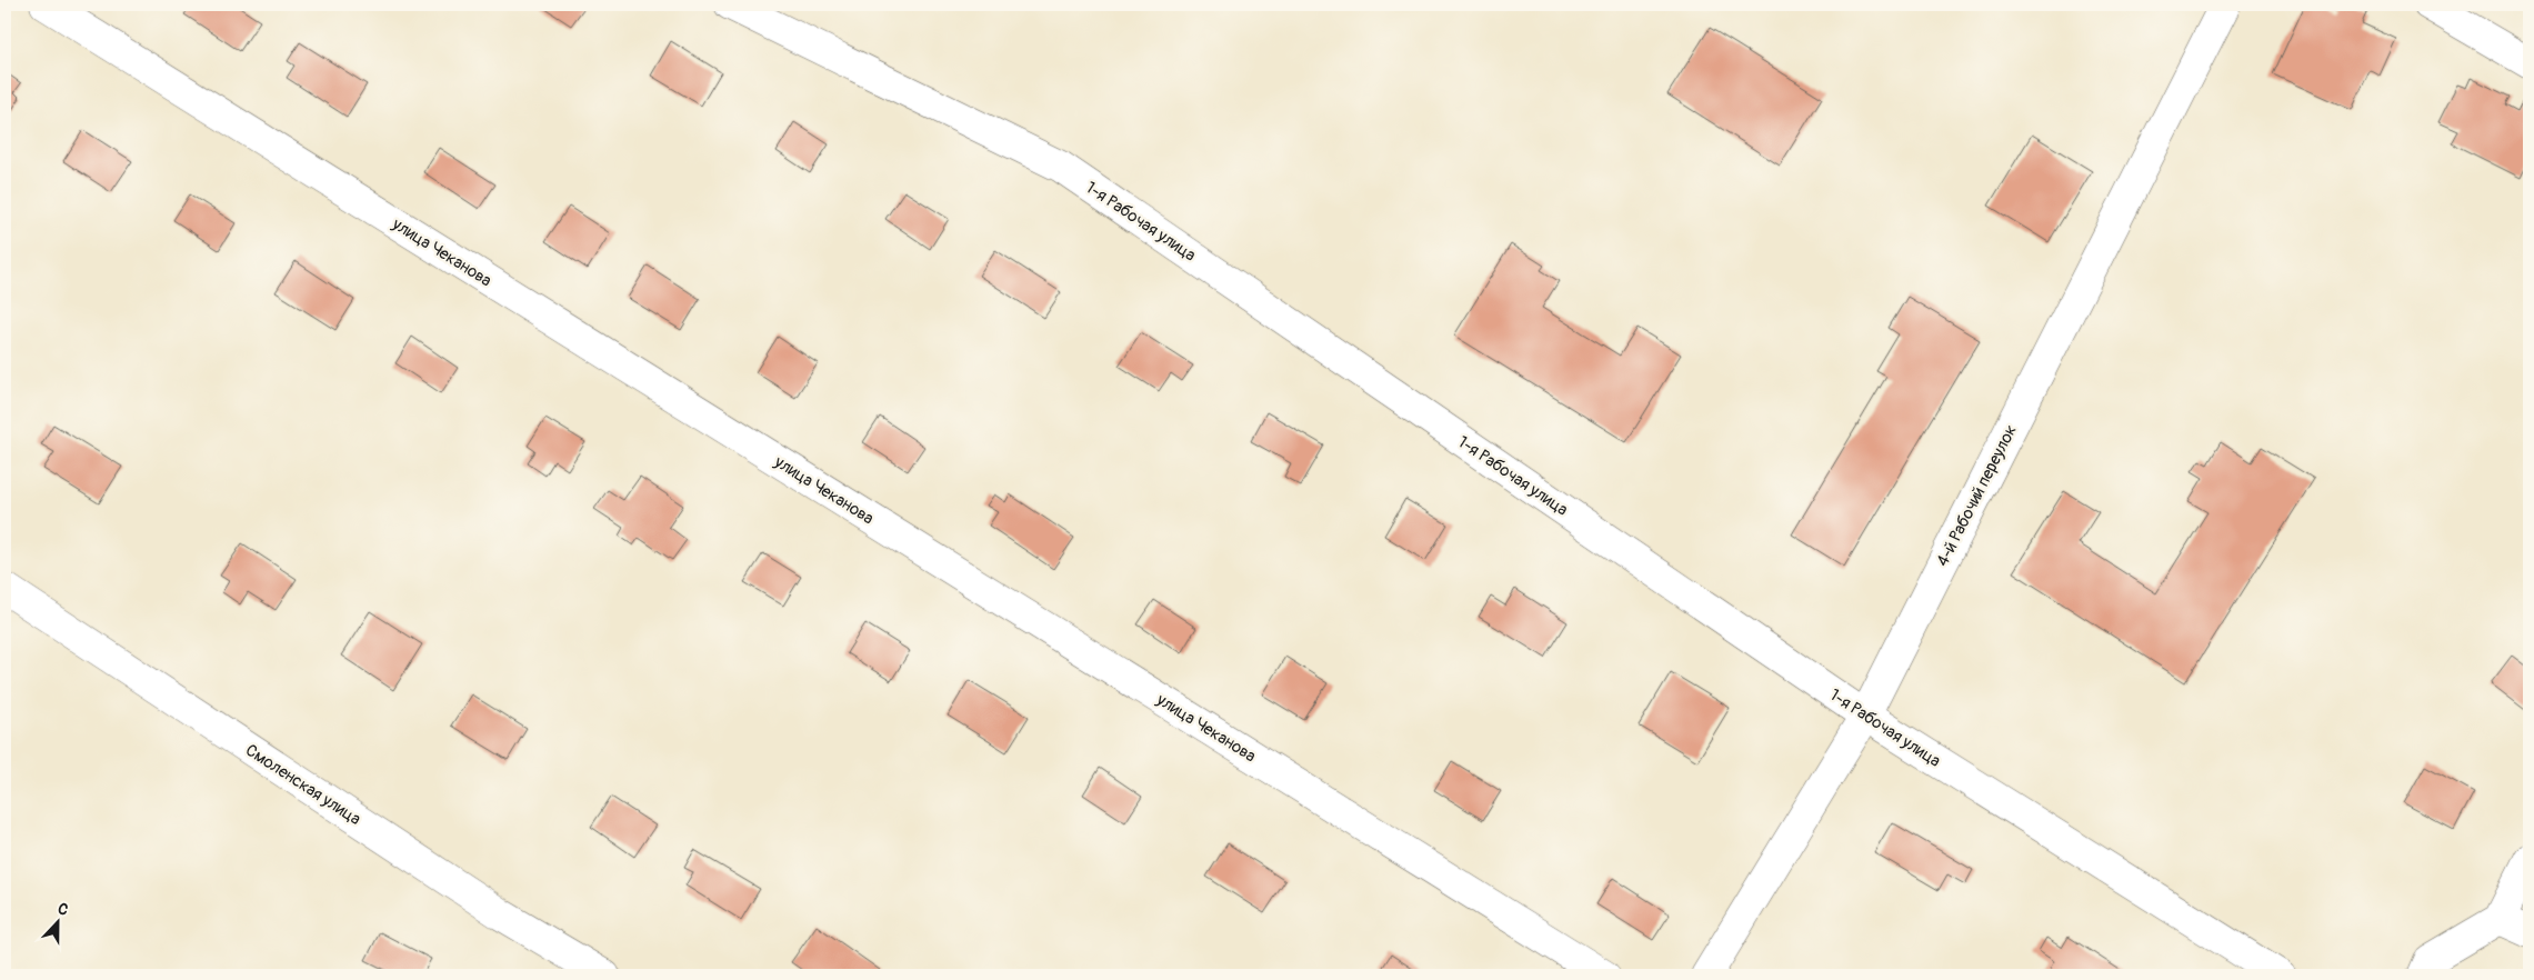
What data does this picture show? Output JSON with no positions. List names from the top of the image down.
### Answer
{
  "streets": {
    "street": [
      "1-я Рабочая улица",
      "улица Чеканова",
      "4-й Рабочий переулок",
      "Смоленская улица"
    ]
  },
  "crossings": [
    ["1-я Рабочая улица", "4-й Рабочий переулок"]
  ],
  "north": "top"
}
